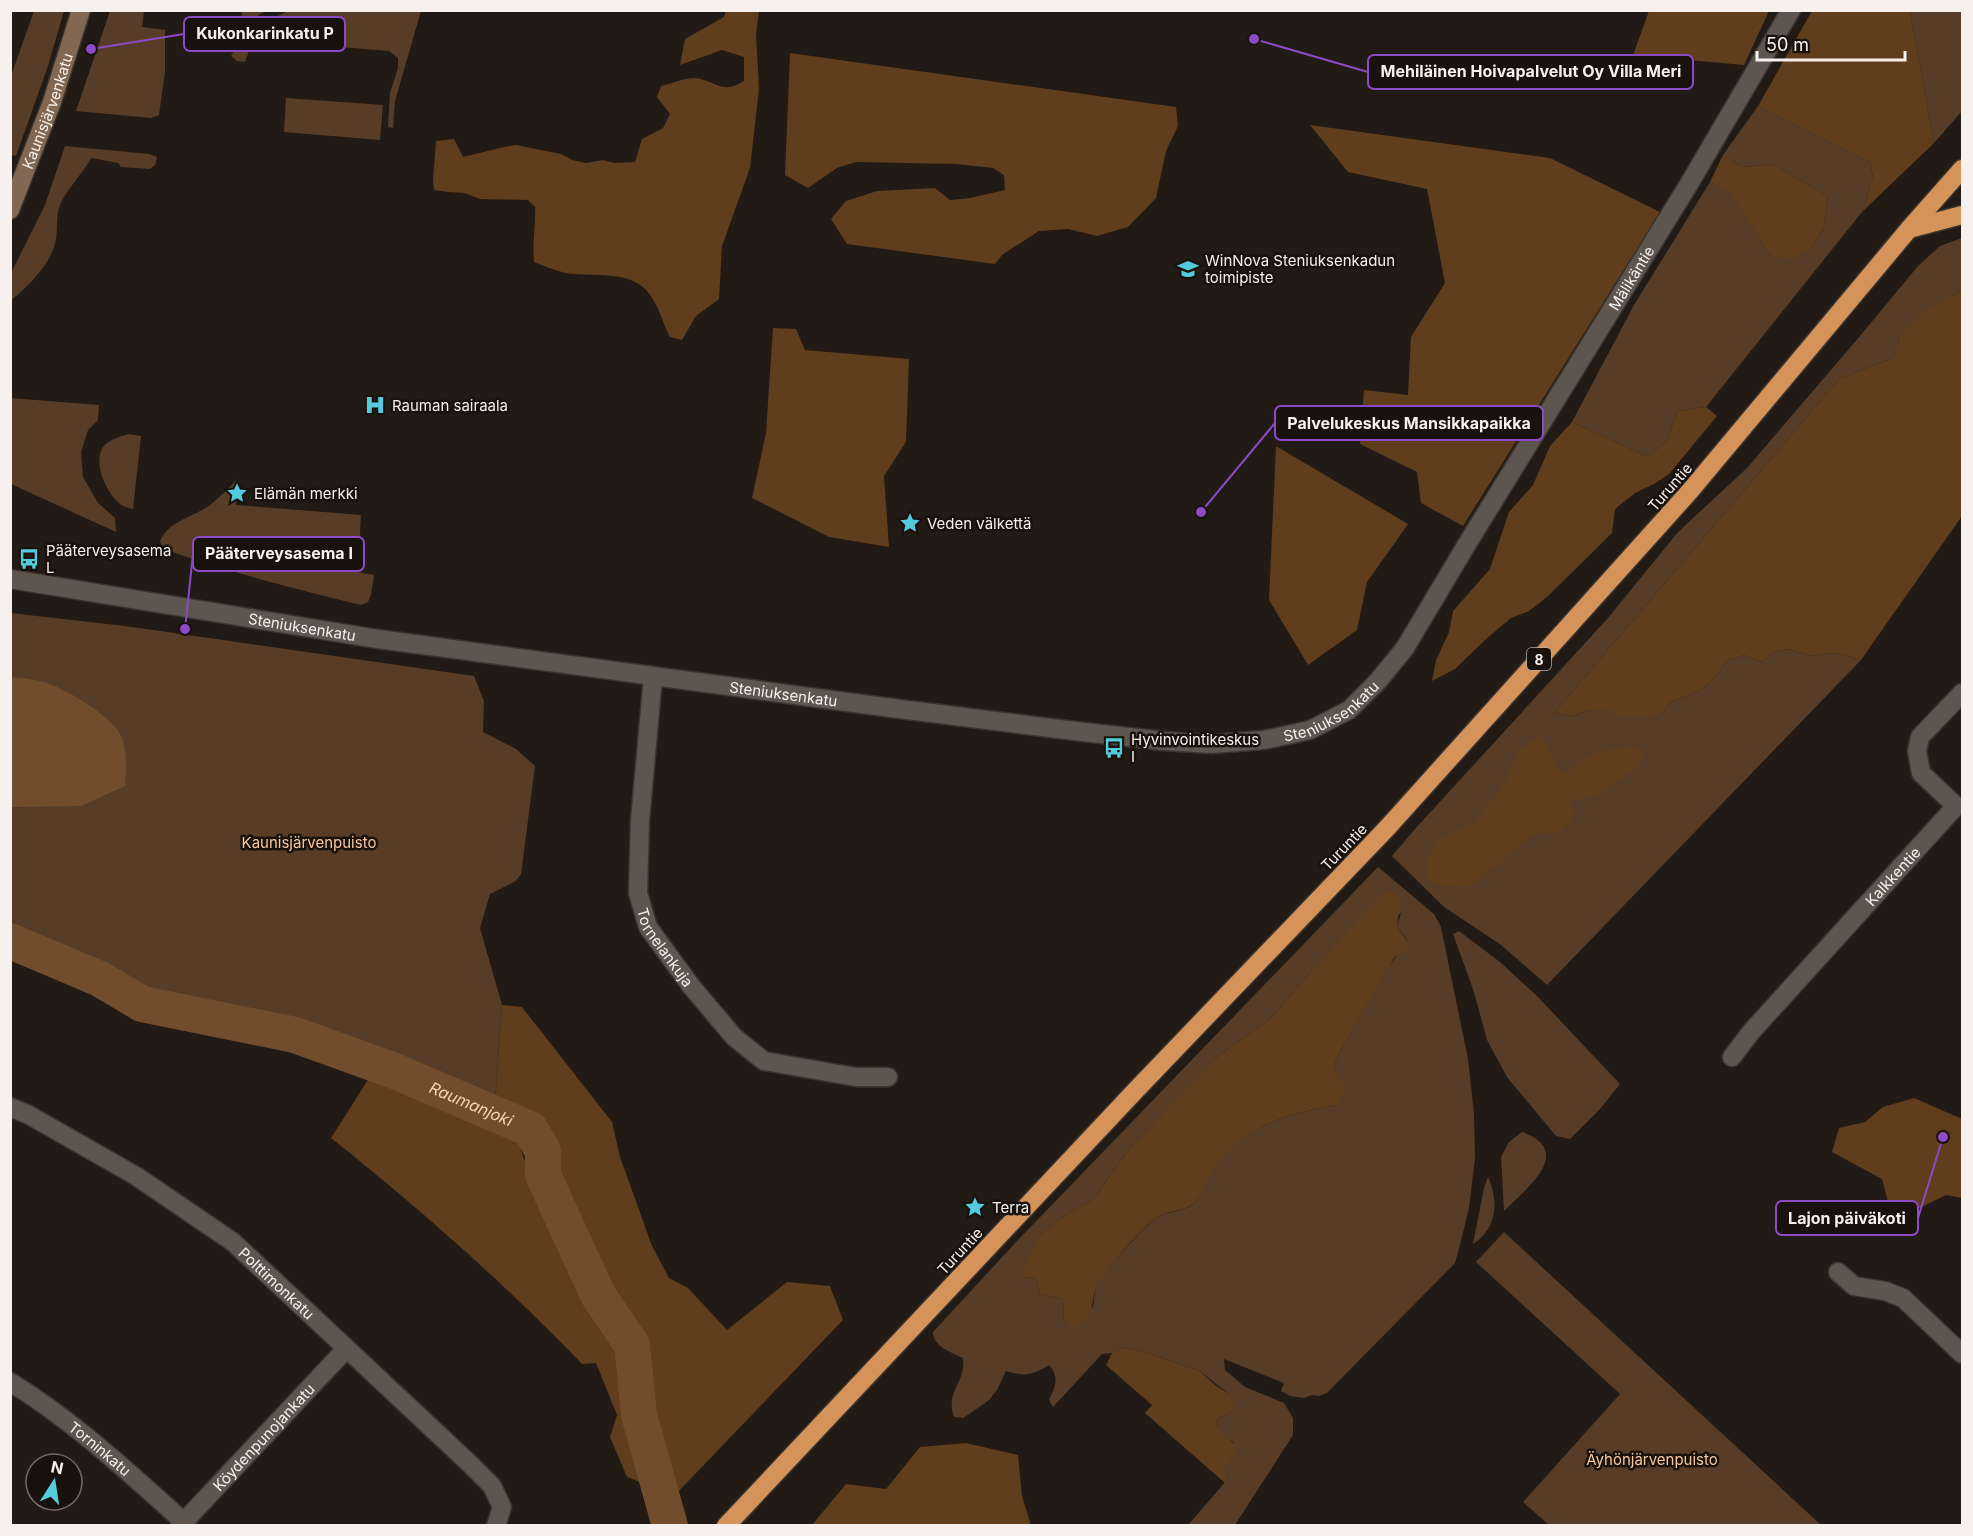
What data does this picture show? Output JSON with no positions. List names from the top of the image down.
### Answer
{
  "streets": {
    "highway": ["Turuntie", "8"],
    "main road": ["Kaunisjärvenkatu"],
    "street": [
      "Mälikäntie",
      "Steniuksenkatu",
      "Kalkkentie",
      "Tornelankuja",
      "Polttimonkatu",
      "Köydenpunojankatu",
      "Torninkatu"
    ]
  },
  "crossings": [
    ["Mälikäntie", "Steniuksenkatu"],
    ["Steniuksenkatu", "Tornelankuja"],
    ["Polttimonkatu", "Köydenpunojankatu"],
    ["Köydenpunojankatu", "Torninkatu"]
  ],
  "water": ["Raumanjoki"],
  "parks": ["Kaunisjärvenpuisto", "Äyhönjärvenpuisto"],
  "places": {
    "other": [
      "Mehiläinen Hoivapalvelut Oy Villa Meri",
      "Kukonkarinkatu P",
      "Palvelukeskus Mansikkapaikka",
      "Pääterveysasema I",
      "Lajon päiväkoti"
    ],
    "school or university": ["WinNova Steniuksenkadun toimipiste"],
    "hospital": ["Rauman sairaala"],
    "place": ["Elämän merkki", "Veden välkettä", "Terra"],
    "bus stop": ["Pääterveysasema L", "Hyvinvointikeskus I"]
  },
  "scale_bar": "50 m",
  "north": "top"
}
